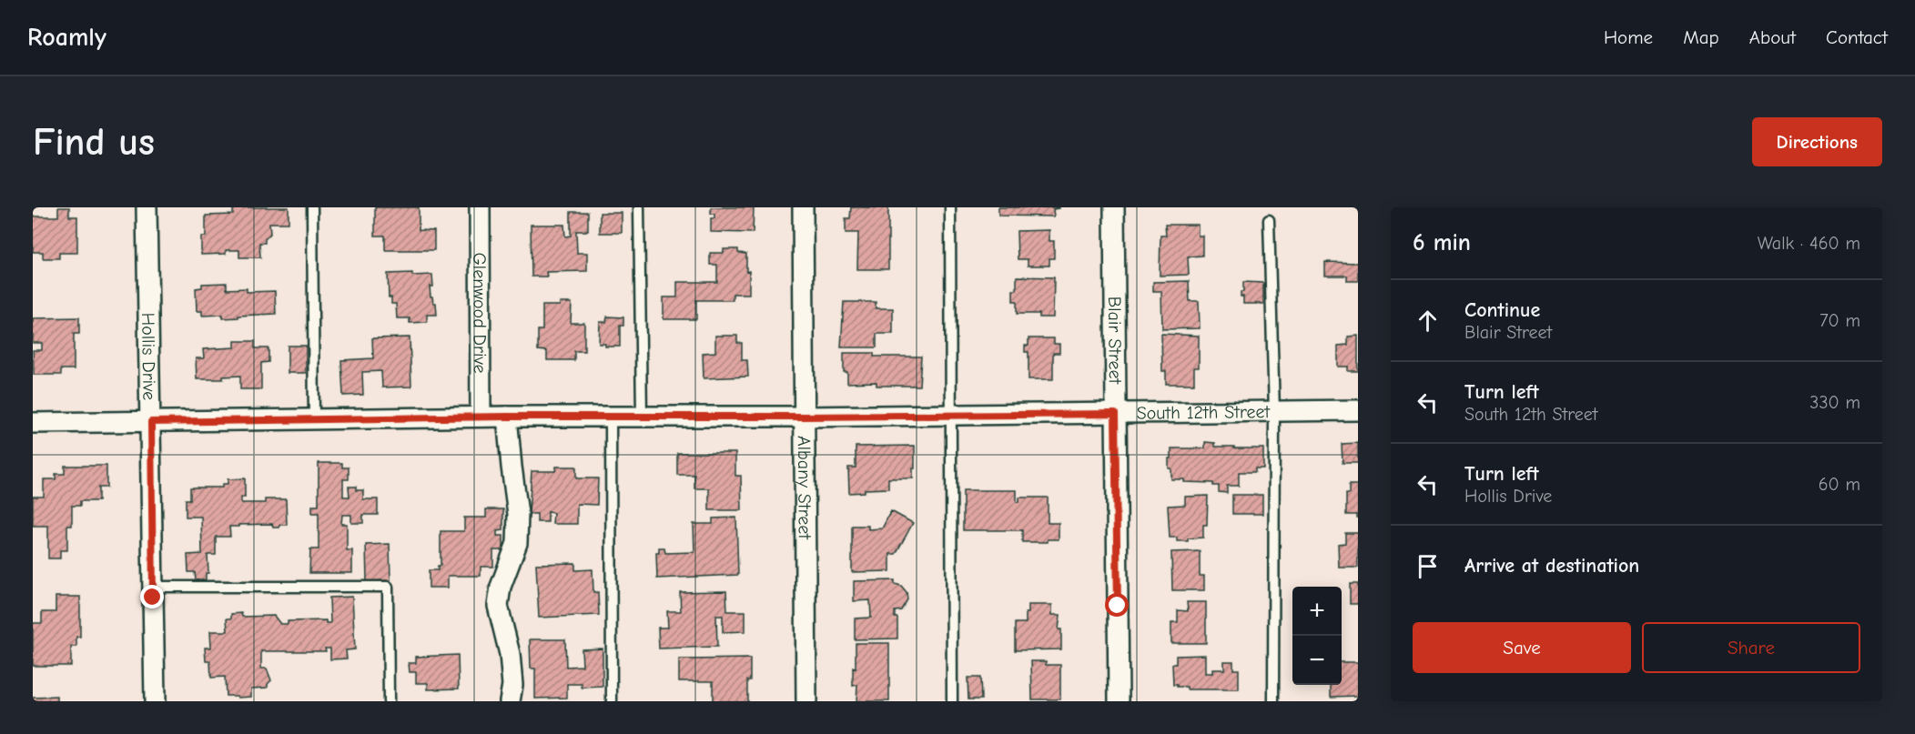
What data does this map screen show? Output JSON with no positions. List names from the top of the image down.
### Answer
{
  "streets": {
    "street": [
      "Glenwood Drive",
      "Blair Street",
      "Hollis Drive",
      "South 12th Street",
      "Albany Street"
    ]
  },
  "crossings": [
    ["Glenwood Drive", "South 12th Street"],
    ["Blair Street", "South 12th Street"],
    ["Hollis Drive", "South 12th Street"],
    ["South 12th Street", "Albany Street"]
  ],
  "page": {
    "header": "Roamly",
    "nav": [
      "Home",
      "Map",
      "About",
      "Contact"
    ],
    "buttons": [
      "Directions",
      ["Save", "Share"]
    ],
    "title": "Find us",
    "heading": ["6 min", "Walk · 460 m"],
    "list": [
      ["Continue", "Blair Street", "70 m"],
      ["Turn left", "South 12th Street", "330 m"],
      ["Turn left", "Hollis Drive", "60 m"],
      "Arrive at destination"
    ],
    "map_buttons": ["+", "−"]
  }
}
